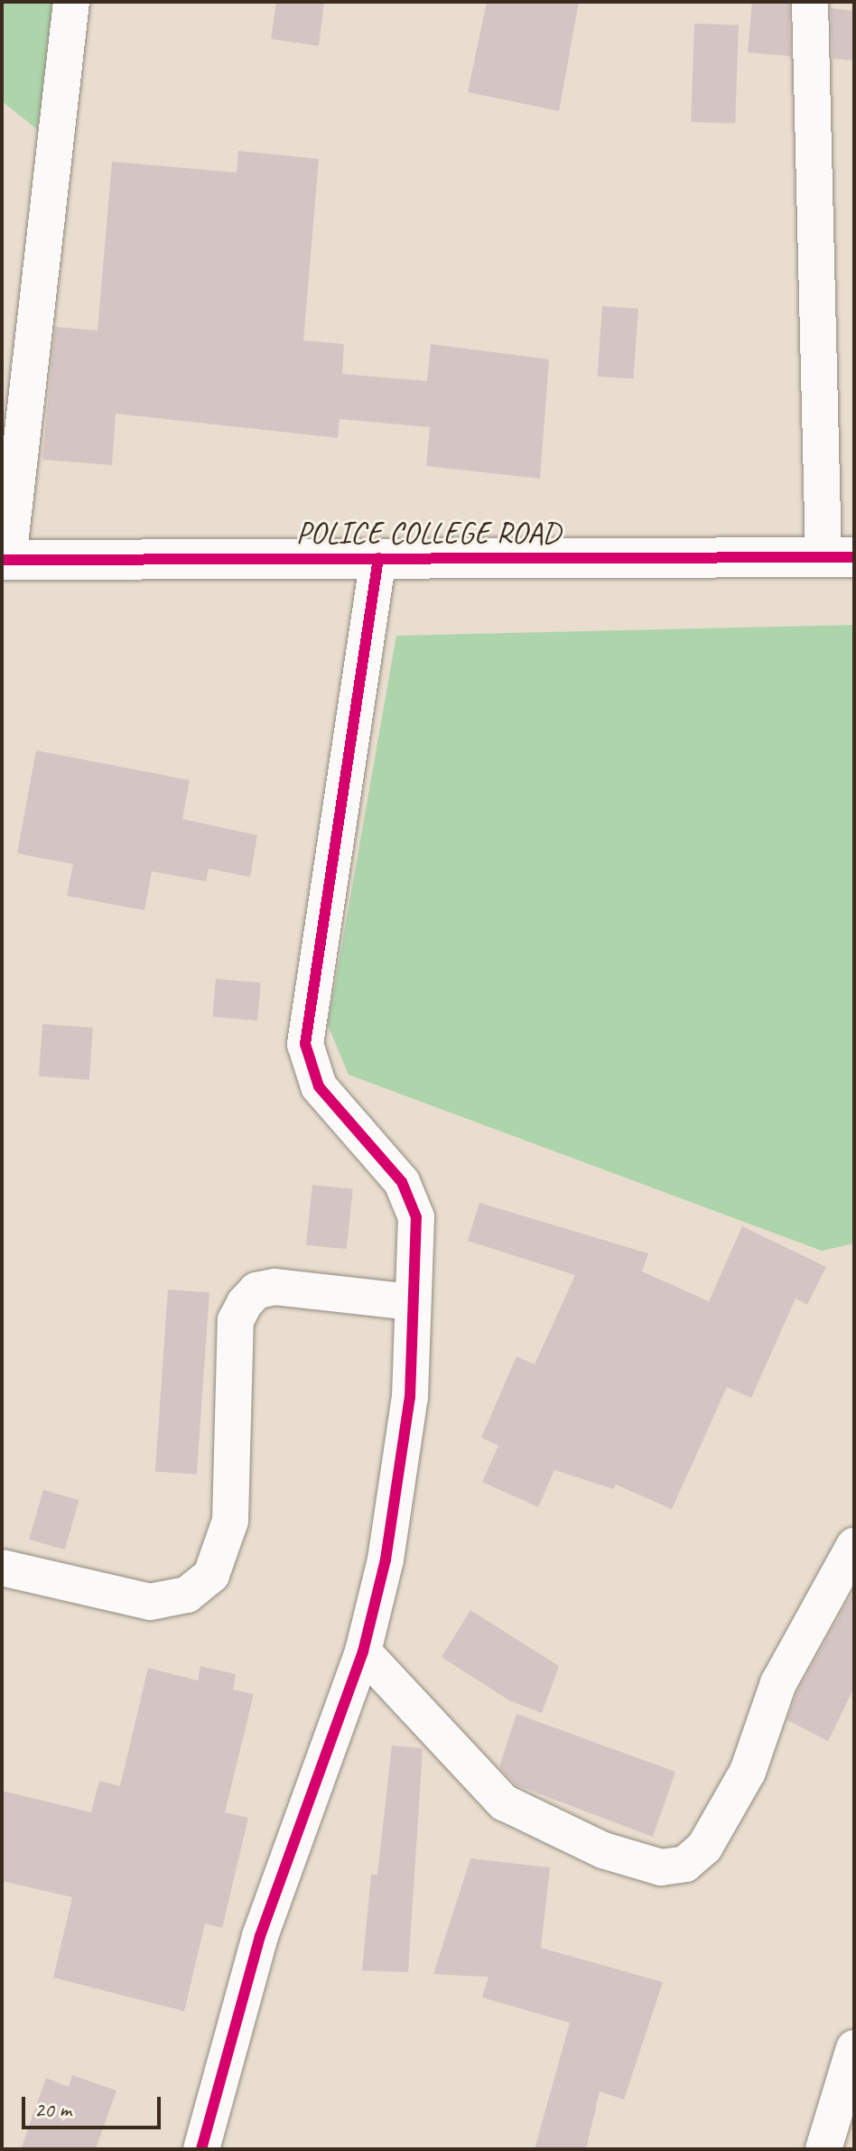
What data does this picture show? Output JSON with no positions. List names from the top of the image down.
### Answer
{
  "streets": {
    "street": ["POLICE COLLEGE ROAD"]
  },
  "scale_bar": "20 m"
}
